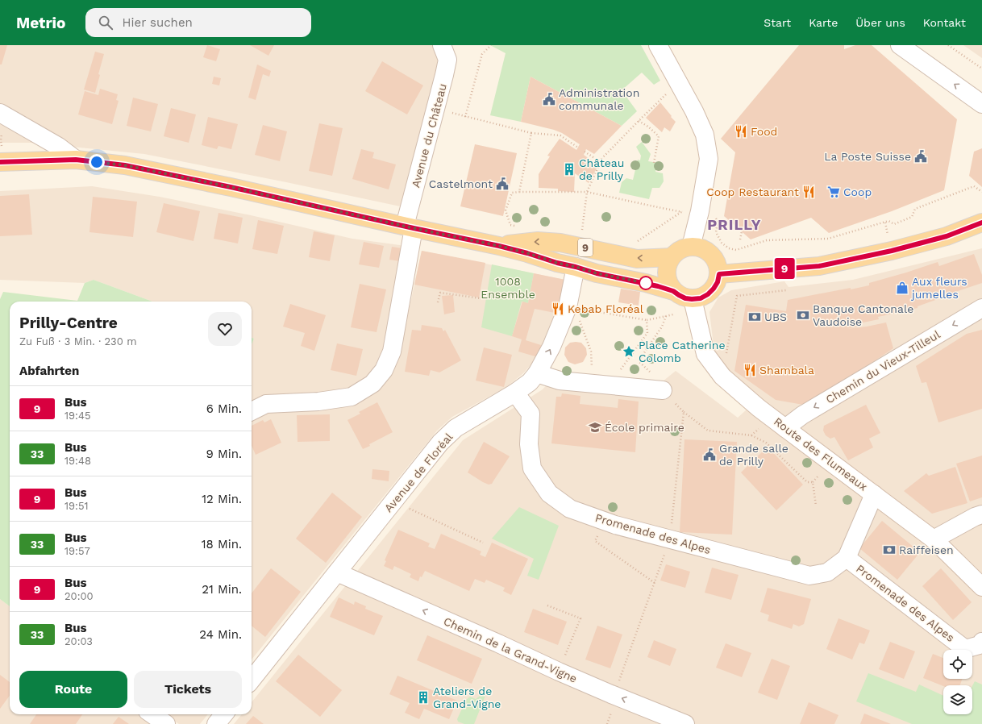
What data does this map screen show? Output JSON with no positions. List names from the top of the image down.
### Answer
{
  "streets": {
    "main road": ["9"],
    "street": [
      "Avenue du Château",
      "Chemin du Vieux-Tilleul",
      "Route des Flumeaux",
      "Avenue de Floréal",
      "Promenade des Alpes",
      "Chemin de la Grand-Vigne"
    ]
  },
  "crossings": [
    ["Avenue du Château", "9"],
    ["9", "Route des Flumeaux"],
    ["Chemin du Vieux-Tilleul", "Route des Flumeaux"],
    ["Route des Flumeaux", "Promenade des Alpes"],
    ["Avenue de Floréal", "Promenade des Alpes"],
    ["Avenue de Floréal", "Chemin de la Grand-Vigne"]
  ],
  "one_way": ["Chemin du Vieux-Tilleul", "Chemin de la Grand-Vigne"],
  "districts": ["PRILLY"],
  "parks": ["1008 Ensemble"],
  "places": {
    "public building": [
      "Administration communale",
      "La Poste Suisse",
      "Castelmont",
      "Grande salle de Prilly"
    ],
    "restaurant": [
      "Food",
      "Coop Restaurant",
      "Kebab Floréal",
      "Shambala"
    ],
    "building": ["Château de Prilly", "Ateliers de Grand-Vigne"],
    "supermarket": ["Coop"],
    "shop": ["Aux fleurs jumelles"],
    "bank": ["Banque Cantonale Vaudoise", "UBS", "Raiffeisen"],
    "place": ["Place Catherine Colomb"],
    "school or university": ["École primaire"]
  },
  "lines": ["bus line 9"],
  "page": {
    "header": "Metrio",
    "search": "Hier suchen",
    "nav": [
      "Start",
      "Karte",
      "Über uns",
      "Kontakt"
    ],
    "on_map": "9",
    "heading": [
      ["Prilly-Centre", "Zu Fuß · 3 Min. · 230 m"],
      "Abfahrten"
    ],
    "list": [
      {
        "mark": "9",
        "name": "Bus",
        "note": "19:45",
        "value": "6 Min."
      },
      {
        "mark": "33",
        "name": "Bus",
        "note": "19:48",
        "value": "9 Min."
      },
      {
        "mark": "9",
        "name": "Bus",
        "note": "19:51",
        "value": "12 Min."
      },
      {
        "mark": "33",
        "name": "Bus",
        "note": "19:57",
        "value": "18 Min."
      },
      {
        "mark": "9",
        "name": "Bus",
        "note": "20:00",
        "value": "21 Min."
      },
      {
        "mark": "33",
        "name": "Bus",
        "note": "20:03",
        "value": "24 Min."
      }
    ],
    "buttons": ["Route", "Tickets"]
  }
}
